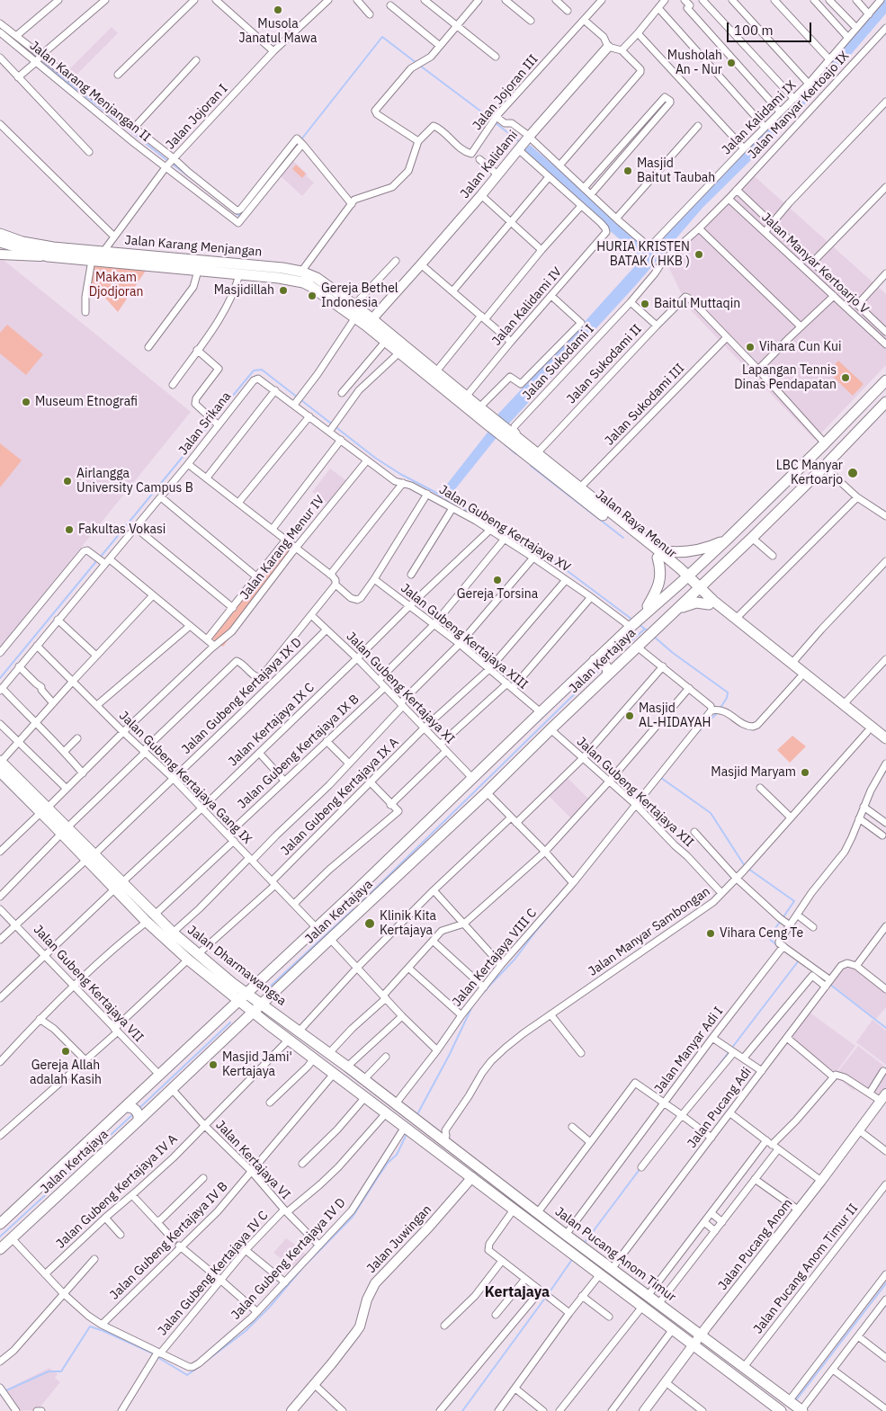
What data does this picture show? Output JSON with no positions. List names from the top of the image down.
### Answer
{
  "streets": {
    "main road": [
      "Jalan Karang Menjangan",
      "Jalan Raya Menur",
      "Jalan Kertajaya",
      "Jalan Dharmawangsa",
      "Jalan Pucang Anom Timur"
    ],
    "street": [
      "Jalan Karang Menjangan II",
      "Jalan Jojoran III",
      "Jalan Manyar Kertoajo IX",
      "Jalan Jojoran I",
      "Jalan Kalidami IX",
      "Jalan Kalidami",
      "Jalan Manyar Kertoarjo V",
      "Jalan Kalidami IV",
      "Jalan Sukodami I",
      "Jalan Sukodami II",
      "Jalan Sukodami III",
      "Jalan Srikana",
      "Jalan Gubeng Kertajaya XV",
      "Jalan Karang Menur IV",
      "Jalan Gubeng Kertajaya XIII",
      "Jalan Gubeng Kertajaya XI",
      "Jalan Gubeng Kertajaya IX D",
      "Jalan Kertajaya IX C",
      "Jalan Gubeng Kertajaya IX B",
      "Jalan Gubeng Kertajaya Gang IX",
      "Jalan Gubeng Kertajaya XII",
      "Jalan Gubeng Kertajaya IX A",
      "Jalan Manyar Sambongan",
      "Jalan Kertajaya VIII C",
      "Jalan Gubeng Kertajaya VII",
      "Jalan Manyar Adi I",
      "Jalan Pucang Adi",
      "Jalan Kertajaya VI",
      "Jalan Gubeng Kertajaya IV A",
      "Jalan Juwingan",
      "Jalan Gubeng Kertajaya IV B",
      "Jalan Pucang Anom",
      "Jalan Gubeng Kertajaya IV D",
      "Jalan Pucang Anom Timur II",
      "Jalan Gubeng Kertajaya IV C"
    ]
  },
  "crossings": [
    ["Jalan Karang Menjangan II", "Jalan Jojoran I"],
    ["Jalan Jojoran III", "Jalan Karang Menjangan"],
    ["Jalan Manyar Kertoajo IX", "Jalan Manyar Kertoarjo V"],
    ["Jalan Manyar Kertoajo IX", "Jalan Sukodami I"],
    ["Jalan Jojoran I", "Jalan Karang Menjangan"],
    ["Jalan Kalidami", "Jalan Karang Menjangan"],
    ["Jalan Kalidami", "Jalan Raya Menur"],
    ["Jalan Karang Menjangan", "Jalan Raya Menur"],
    ["Jalan Kalidami IV", "Jalan Raya Menur"],
    ["Jalan Sukodami I", "Jalan Raya Menur"],
    ["Jalan Sukodami II", "Jalan Sukodami III"],
    ["Jalan Sukodami II", "Jalan Raya Menur"],
    ["Jalan Sukodami III", "Jalan Raya Menur"],
    ["Jalan Srikana", "Jalan Gubeng Kertajaya XV"],
    ["Jalan Srikana", "Jalan Gubeng Kertajaya Gang IX"],
    ["Jalan Raya Menur", "Jalan Kertajaya"],
    ["Jalan Raya Menur", "Jalan Manyar Sambongan"],
    ["Jalan Gubeng Kertajaya XV", "Jalan Karang Menur IV"],
    ["Jalan Gubeng Kertajaya XV", "Jalan Kertajaya"],
    ["Jalan Gubeng Kertajaya XV", "Jalan Kertajaya IX C"],
    ["Jalan Gubeng Kertajaya XV", "Jalan Gubeng Kertajaya IX A"],
    ["Jalan Karang Menur IV", "Jalan Gubeng Kertajaya Gang IX"],
    ["Jalan Karang Menur IV", "Jalan Dharmawangsa"],
    ["Jalan Gubeng Kertajaya XIII", "Jalan Kertajaya"],
    ["Jalan Gubeng Kertajaya XIII", "Jalan Kertajaya IX C"],
    ["Jalan Gubeng Kertajaya XIII", "Jalan Gubeng Kertajaya IX A"],
    ["Jalan Kertajaya", "Jalan Gubeng Kertajaya XI"],
    ["Jalan Kertajaya", "Jalan Gubeng Kertajaya Gang IX"],
    ["Jalan Kertajaya", "Jalan Gubeng Kertajaya XII"],
    ["Jalan Kertajaya", "Jalan Dharmawangsa"],
    ["Jalan Kertajaya", "Jalan Gubeng Kertajaya VII"],
    ["Jalan Kertajaya", "Jalan Kertajaya VI"],
    ["Jalan Gubeng Kertajaya XI", "Jalan Gubeng Kertajaya IX D"],
    ["Jalan Gubeng Kertajaya XI", "Jalan Kertajaya IX C"],
    ["Jalan Gubeng Kertajaya XI", "Jalan Gubeng Kertajaya IX B"],
    ["Jalan Gubeng Kertajaya XI", "Jalan Gubeng Kertajaya IX A"],
    ["Jalan Gubeng Kertajaya IX D", "Jalan Gubeng Kertajaya Gang IX"],
    ["Jalan Gubeng Kertajaya IX D", "Jalan Dharmawangsa"],
    ["Jalan Gubeng Kertajaya IX D", "Jalan Gubeng Kertajaya VII"],
    ["Jalan Kertajaya IX C", "Jalan Gubeng Kertajaya Gang IX"],
    ["Jalan Kertajaya IX C", "Jalan Dharmawangsa"],
    ["Jalan Kertajaya IX C", "Jalan Gubeng Kertajaya VII"],
    ["Jalan Gubeng Kertajaya IX B", "Jalan Gubeng Kertajaya Gang IX"],
    ["Jalan Gubeng Kertajaya Gang IX", "Jalan Gubeng Kertajaya IX A"],
    ["Jalan Gubeng Kertajaya XII", "Jalan Manyar Sambongan"],
    ["Jalan Gubeng Kertajaya XII", "Jalan Kertajaya VIII C"],
    ["Jalan Gubeng Kertajaya IX A", "Jalan Dharmawangsa"],
    ["Jalan Gubeng Kertajaya IX A", "Jalan Gubeng Kertajaya VII"],
    ["Jalan Manyar Sambongan", "Jalan Pucang Anom Timur"],
    ["Jalan Kertajaya VIII C", "Jalan Dharmawangsa"],
    ["Jalan Dharmawangsa", "Jalan Gubeng Kertajaya IV A"],
    ["Jalan Dharmawangsa", "Jalan Gubeng Kertajaya IV B"],
    ["Jalan Dharmawangsa", "Jalan Pucang Anom Timur"],
    ["Jalan Dharmawangsa", "Jalan Gubeng Kertajaya IV D"],
    ["Jalan Dharmawangsa", "Jalan Gubeng Kertajaya IV C"],
    ["Jalan Manyar Adi I", "Jalan Pucang Anom Timur"],
    ["Jalan Pucang Adi", "Jalan Pucang Anom Timur"],
    ["Jalan Kertajaya VI", "Jalan Gubeng Kertajaya IV A"],
    ["Jalan Kertajaya VI", "Jalan Gubeng Kertajaya IV B"],
    ["Jalan Kertajaya VI", "Jalan Gubeng Kertajaya IV D"],
    ["Jalan Kertajaya VI", "Jalan Gubeng Kertajaya IV C"],
    ["Jalan Juwingan", "Jalan Pucang Anom Timur"],
    ["Jalan Pucang Anom", "Jalan Pucang Anom Timur"],
    ["Jalan Pucang Anom Timur", "Jalan Gubeng Kertajaya IV D"],
    ["Jalan Pucang Anom Timur", "Jalan Pucang Anom Timur II"],
    ["Jalan Gubeng Kertajaya IV D", "Jalan Gubeng Kertajaya IV C"]
  ],
  "districts": ["Kertajaya"],
  "parks": ["Makam Djodjoran"],
  "places": [
    "Musola Janatul Mawa",
    "Musholah An - Nur",
    "Masjid Baitut Taubah",
    "HURIA KRISTEN BATAK ( HKB )",
    "Masjidillah",
    "Gereja Bethel Indonesia",
    "Baitul Muttaqin",
    "Vihara Cun Kui",
    "Lapangan Tennis Dinas Pendapatan",
    "Museum Etnografi",
    "LBC Manyar Kertoarjo",
    "Airlangga University Campus B",
    "Fakultas Vokasi",
    "Gereja Torsina",
    "Masjid AL-HIDAYAH",
    "Masjid Maryam",
    "Klinik Kita Kertajaya",
    "Vihara Ceng Te",
    "Gereja Allah adalah Kasih",
    "Masjid Jami' Kertajaya"
  ],
  "scale_bar": "100 m"
}
